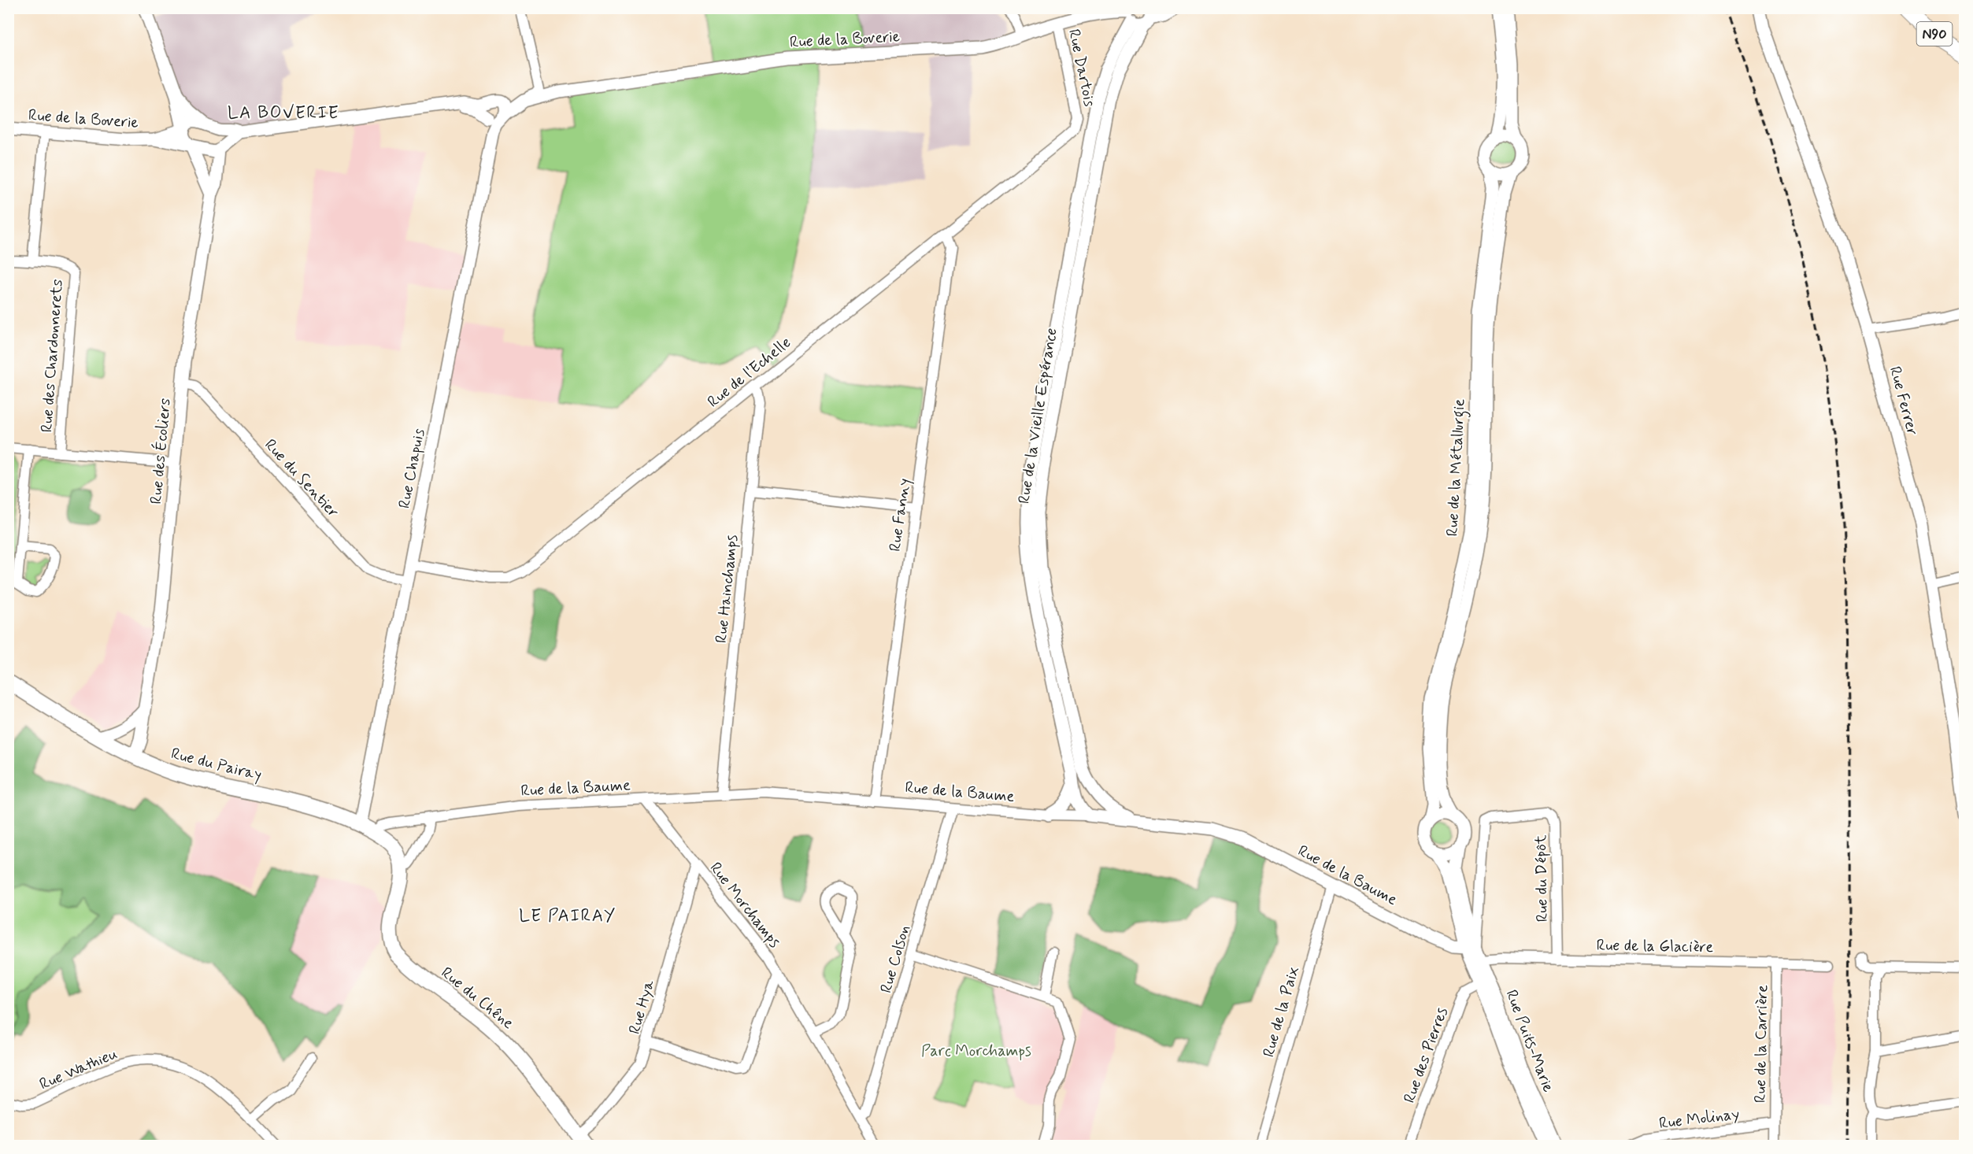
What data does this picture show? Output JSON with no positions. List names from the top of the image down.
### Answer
{
  "streets": {
    "main road": ["N90", "Rue du Pairay", "Rue du Chêne"],
    "street": [
      "Rue de la Boverie",
      "Rue Dartois",
      "Rue des Chardonnerets",
      "Rue de l'Echelle",
      "Rue Ferrer",
      "Rue de la Vieille Espérance",
      "Rue des Écoliers",
      "Rue de la Métallurgie",
      "Rue Chapuis",
      "Rue du Sentier",
      "Rue Fanny",
      "Rue Hainchamps",
      "Rue de la Baume",
      "Rue du Dépôt",
      "Rue Morchamps",
      "Rue de la Glacière",
      "Rue Colson",
      "Rue Hya",
      "Rue de la Paix",
      "Rue Puits-Marie",
      "Rue de la Carrière",
      "Rue des Pierres",
      "Rue Wathieu",
      "Rue Molinay"
    ]
  },
  "crossings": [
    ["Rue de la Boverie", "Rue Dartois"],
    ["Rue de la Boverie", "Rue de la Vieille Espérance"],
    ["Rue de la Boverie", "Rue des Écoliers"],
    ["Rue de la Boverie", "Rue Chapuis"],
    ["Rue Dartois", "Rue de l'Echelle"],
    ["Rue de l'Echelle", "Rue Chapuis"],
    ["Rue de l'Echelle", "Rue Fanny"],
    ["Rue de l'Echelle", "Rue Hainchamps"],
    ["Rue de la Vieille Espérance", "Rue de la Baume"],
    ["Rue des Écoliers", "Rue du Sentier"],
    ["Rue des Écoliers", "Rue du Pairay"],
    ["Rue de la Métallurgie", "Rue de la Baume"],
    ["Rue de la Métallurgie", "Rue du Dépôt"],
    ["Rue de la Métallurgie", "Rue de la Glacière"],
    ["Rue de la Métallurgie", "Rue Puits-Marie"],
    ["Rue Chapuis", "Rue du Sentier"],
    ["Rue Chapuis", "Rue du Pairay"],
    ["Rue Fanny", "Rue de la Baume"],
    ["Rue Hainchamps", "Rue de la Baume"],
    ["Rue du Pairay", "Rue de la Baume"],
    ["Rue du Pairay", "Rue du Chêne"],
    ["Rue de la Baume", "Rue du Dépôt"],
    ["Rue de la Baume", "Rue Morchamps"],
    ["Rue de la Baume", "Rue de la Glacière"],
    ["Rue de la Baume", "Rue Colson"],
    ["Rue de la Baume", "Rue de la Paix"],
    ["Rue de la Baume", "Rue Puits-Marie"],
    ["Rue du Dépôt", "Rue de la Glacière"],
    ["Rue du Dépôt", "Rue Puits-Marie"],
    ["Rue Morchamps", "Rue Colson"],
    ["Rue Morchamps", "Rue Hya"],
    ["Rue de la Glacière", "Rue Puits-Marie"],
    ["Rue de la Glacière", "Rue de la Carrière"],
    ["Rue du Chêne", "Rue Hya"],
    ["Rue Puits-Marie", "Rue des Pierres"],
    ["Rue de la Carrière", "Rue Molinay"]
  ],
  "districts": ["LA BOVERIE", "LE PAIRAY"],
  "parks": ["Parc Morchamps"]
}
